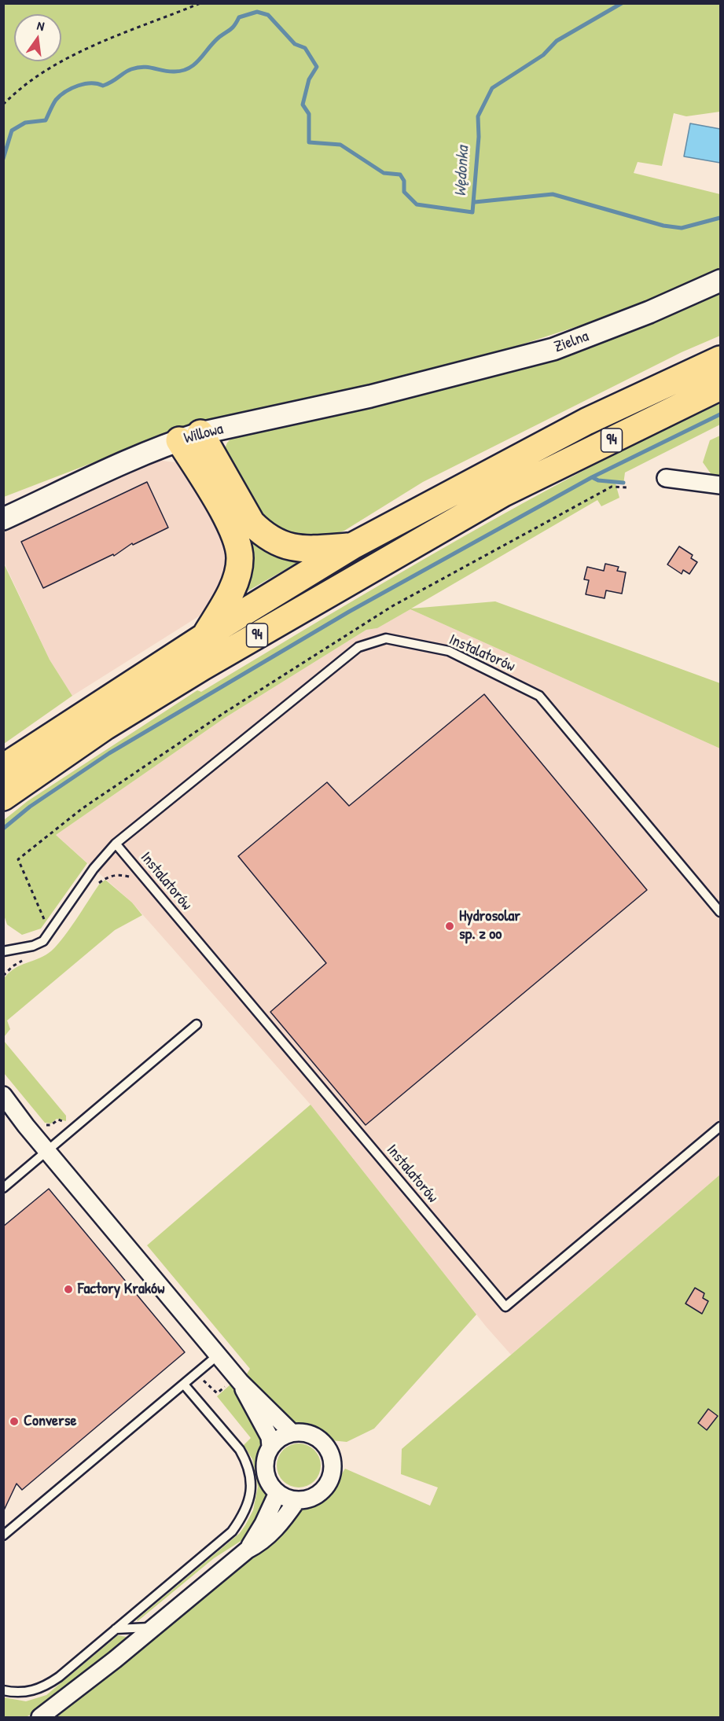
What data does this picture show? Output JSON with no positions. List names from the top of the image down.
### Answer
{
  "streets": {
    "highway": ["94"],
    "street": ["Zielna", "Willowa"],
    "lane": ["Instalatorów"]
  },
  "crossings": [
    ["Zielna", "Willowa"]
  ],
  "water": ["Wędonka"],
  "places": ["Hydrosolar sp. z oo", "Factory Kraków", "Converse"],
  "north": "top"
}
